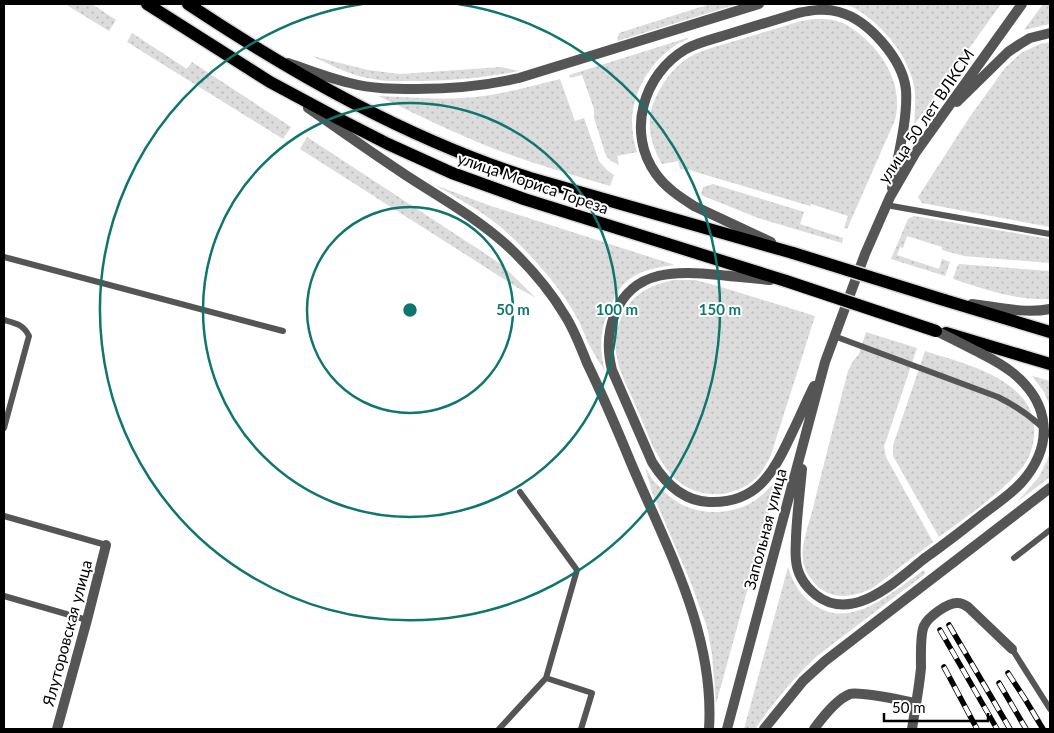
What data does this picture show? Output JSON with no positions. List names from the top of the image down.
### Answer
{
  "streets": {
    "main road": ["улица Мориса Тореза"],
    "street": ["улица 50 лет ВЛКСМ", "Запольная улица", "Ялуторовская улица"]
  },
  "crossings": [
    ["улица 50 лет ВЛКСМ", "Запольная улица"]
  ],
  "scale_bar": "50 m",
  "rings": ["50 m", "100 m", "150 m"]
}
